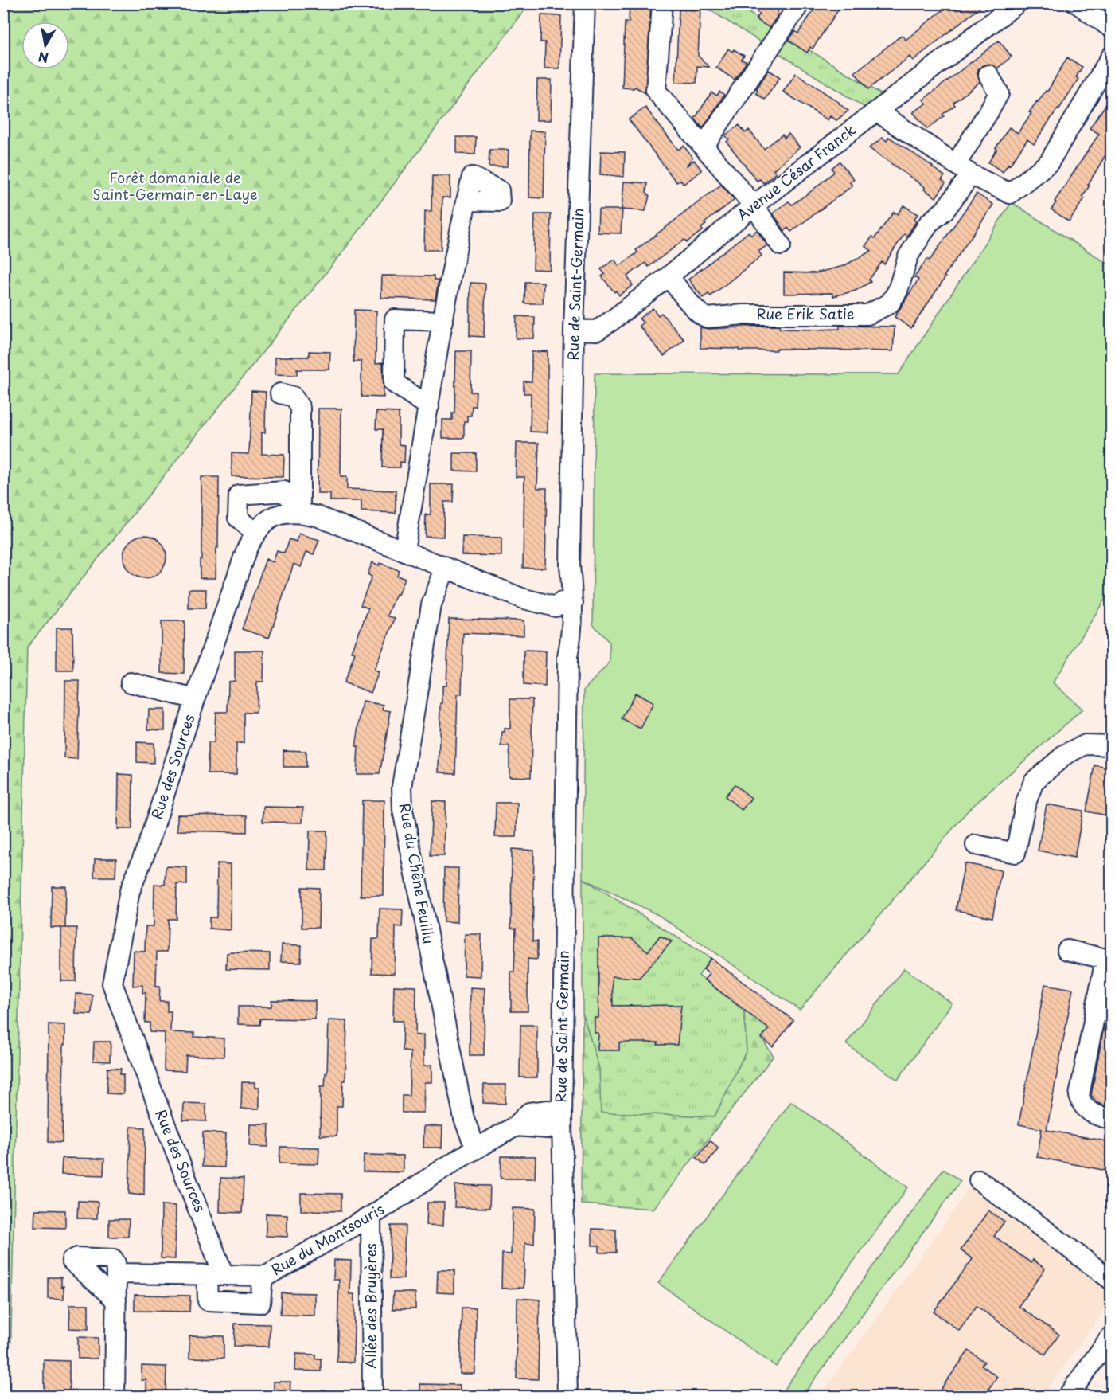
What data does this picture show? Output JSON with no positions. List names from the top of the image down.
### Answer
{
  "streets": {
    "street": [
      "Avenue César Franck",
      "Rue de Saint-Germain",
      "Rue Erik Satie",
      "Rue des Sources",
      "Rue du Chêne Feuillu",
      "Rue du Montsouris",
      "Allée des Bruyères"
    ]
  },
  "crossings": [
    ["Avenue César Franck", "Rue de Saint-Germain"],
    ["Avenue César Franck", "Rue Erik Satie"],
    ["Rue de Saint-Germain", "Rue des Sources"],
    ["Rue de Saint-Germain", "Rue du Montsouris"],
    ["Rue des Sources", "Rue du Chêne Feuillu"],
    ["Rue des Sources", "Rue du Montsouris"],
    ["Rue du Chêne Feuillu", "Rue du Montsouris"],
    ["Rue du Montsouris", "Allée des Bruyères"]
  ],
  "parks": ["Forêt domaniale de Saint-Germain-en-Laye"],
  "north": "bottom"
}
